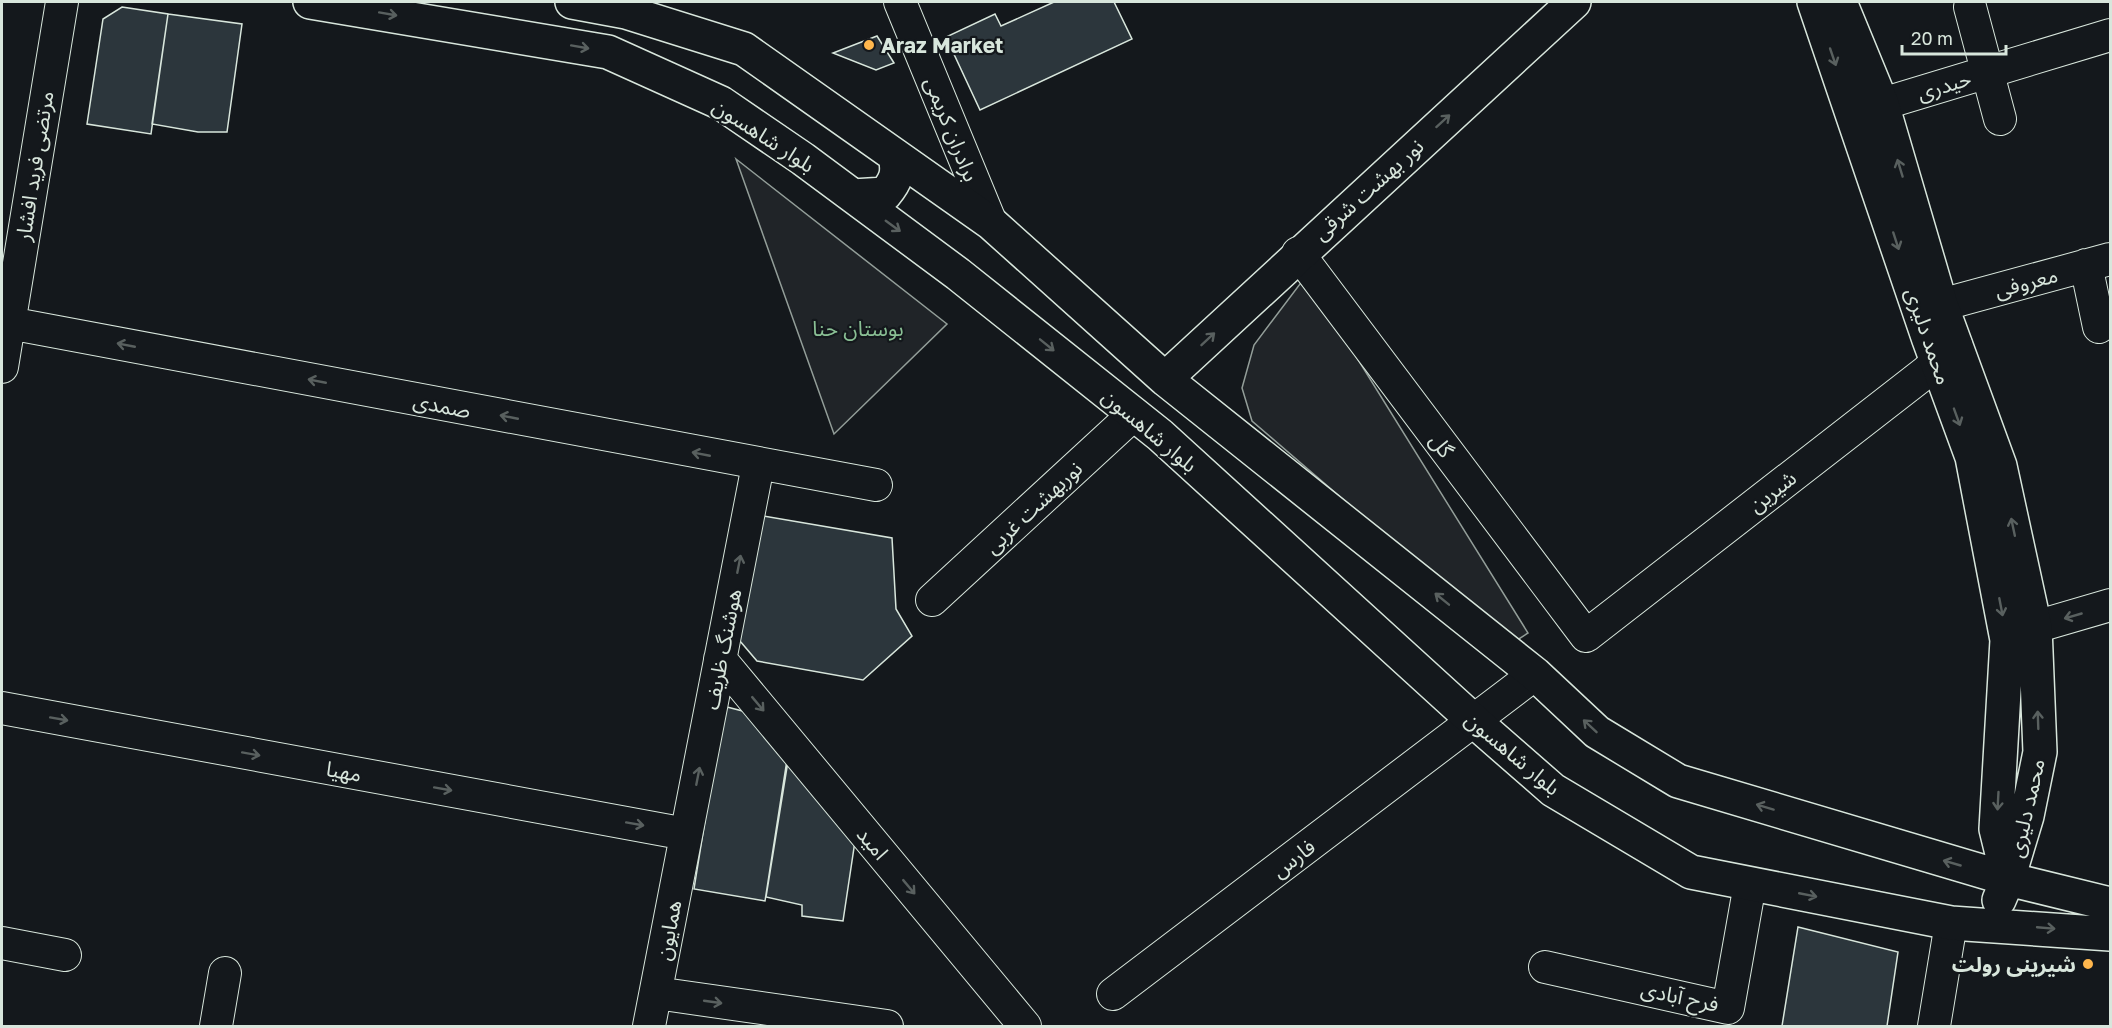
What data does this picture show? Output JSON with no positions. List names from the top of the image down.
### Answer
{
  "streets": {
    "main road": ["بلوار شاهسون", "نور بهشت شرقی", "محمد دلیری"],
    "street": [
      "حیدری",
      "برادران کریمی",
      "مرتضی فرید افشار",
      "معروفی",
      "صمدی",
      "گل",
      "شیرین",
      "نوربهشت غربی",
      "هوشنگ ظریف",
      "مهیا",
      "امید",
      "فارس",
      "همایون",
      "فرح آبادی"
    ]
  },
  "crossings": [
    ["حیدری", "محمد دلیری"],
    ["بلوار شاهسون", "نوربهشت غربی"],
    ["بلوار شاهسون", "فارس"],
    ["بلوار شاهسون", "فرح آبادی"],
    ["مرتضی فرید افشار", "صمدی"],
    ["نور بهشت شرقی", "گل"],
    ["معروفی", "محمد دلیری"],
    ["محمد دلیری", "شیرین"],
    ["صمدی", "هوشنگ ظریف"],
    ["گل", "شیرین"],
    ["هوشنگ ظریف", "مهیا"],
    ["هوشنگ ظریف", "امید"],
    ["هوشنگ ظریف", "همایون"],
    ["مهیا", "همایون"]
  ],
  "one_way": [
    "نور بهشت شرقی",
    "صمدی",
    "هوشنگ ظریف",
    "مهیا",
    "امید"
  ],
  "parks": ["بوستان حنا"],
  "places": ["Araz Market", "شیرینی رولت"],
  "scale_bar": "20 m"
}
